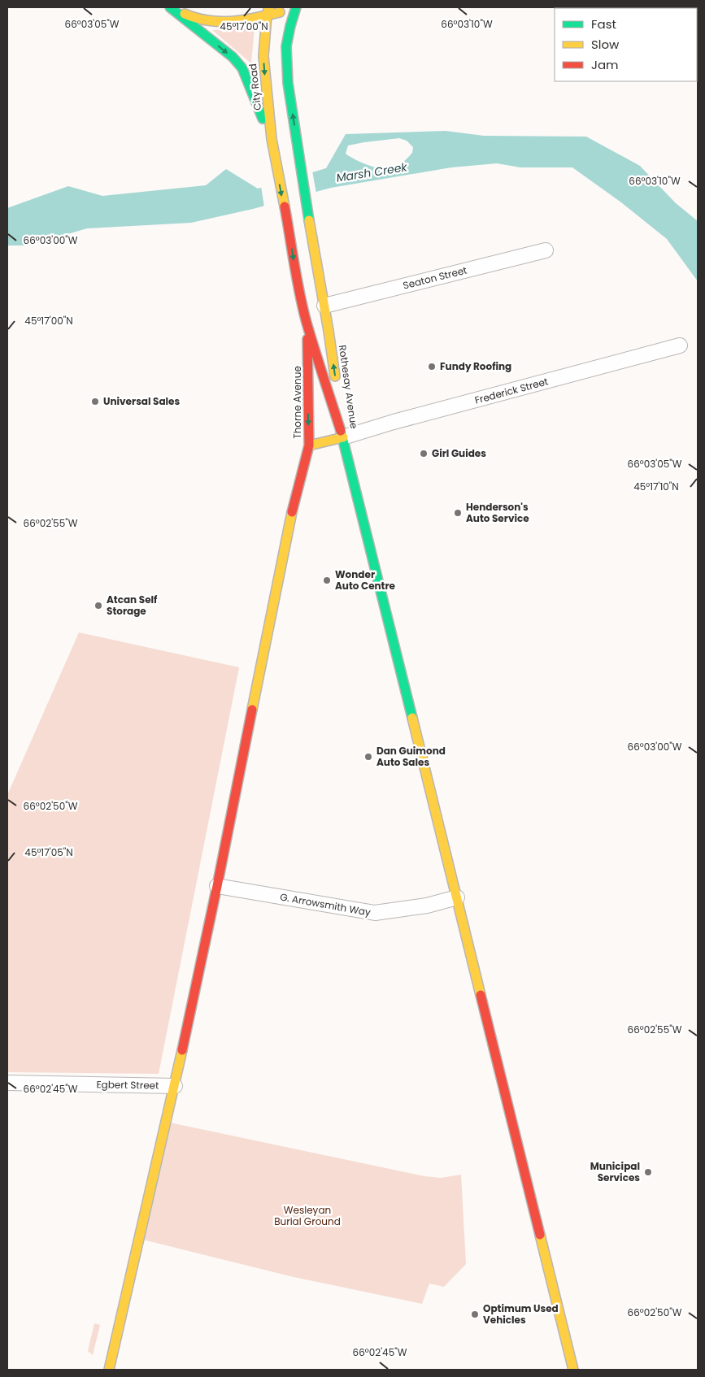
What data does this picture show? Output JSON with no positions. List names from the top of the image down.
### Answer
{
  "streets": {
    "main road": ["City Road", "Rothesay Avenue", "Thorne Avenue"],
    "street": [
      "Seaton Street",
      "Frederick Street",
      "G. Arrowsmith Way",
      "Egbert Street"
    ]
  },
  "crossings": [
    ["City Road", "Rothesay Avenue"],
    ["Seaton Street", "Rothesay Avenue"],
    ["Rothesay Avenue", "Frederick Street"],
    ["Rothesay Avenue", "Thorne Avenue"],
    ["Frederick Street", "Thorne Avenue"]
  ],
  "one_way": ["City Road", "Thorne Avenue"],
  "water": ["Marsh Creek"],
  "parks": ["Wesleyan Burial Ground"],
  "places": [
    "Fundy Roofing",
    "Universal Sales",
    "Girl Guides",
    "Henderson's Auto Service",
    "Wonder Auto Centre",
    "Atcan Self Storage",
    "Dan Guimond Auto Sales",
    "Municipal Services",
    "Optimum Used Vehicles"
  ],
  "legend": ["Fast", "Slow", "Jam"],
  "coordinates": [
    "66°03'05\"W",
    "66°03'10\"W",
    "45°17'00\"N",
    "66°03'00\"W",
    "45°17'10\"N",
    "66°02'55\"W",
    "66°02'50\"W",
    "45°17'05\"N",
    "66°02'45\"W"
  ]
}
